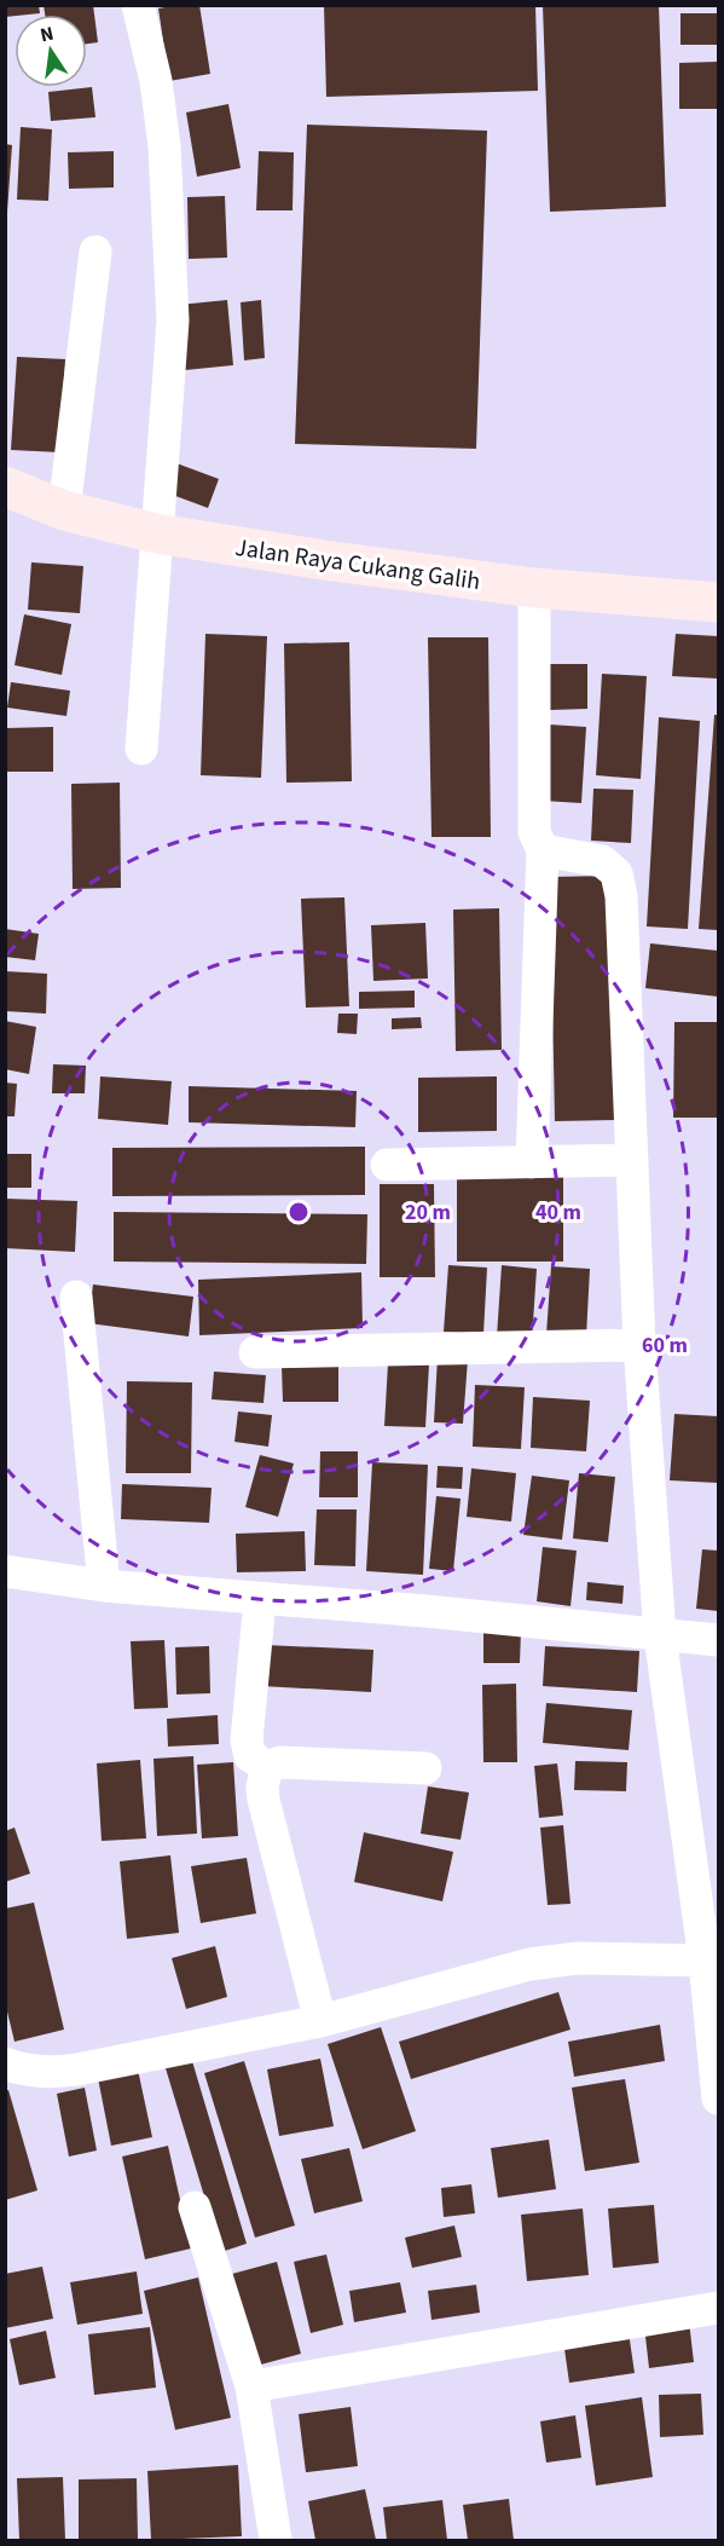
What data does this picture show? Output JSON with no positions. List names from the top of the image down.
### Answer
{
  "streets": {
    "main road": ["Jalan Raya Cukang Galih"]
  },
  "north": "top",
  "rings": ["20 m", "40 m", "60 m"]
}
